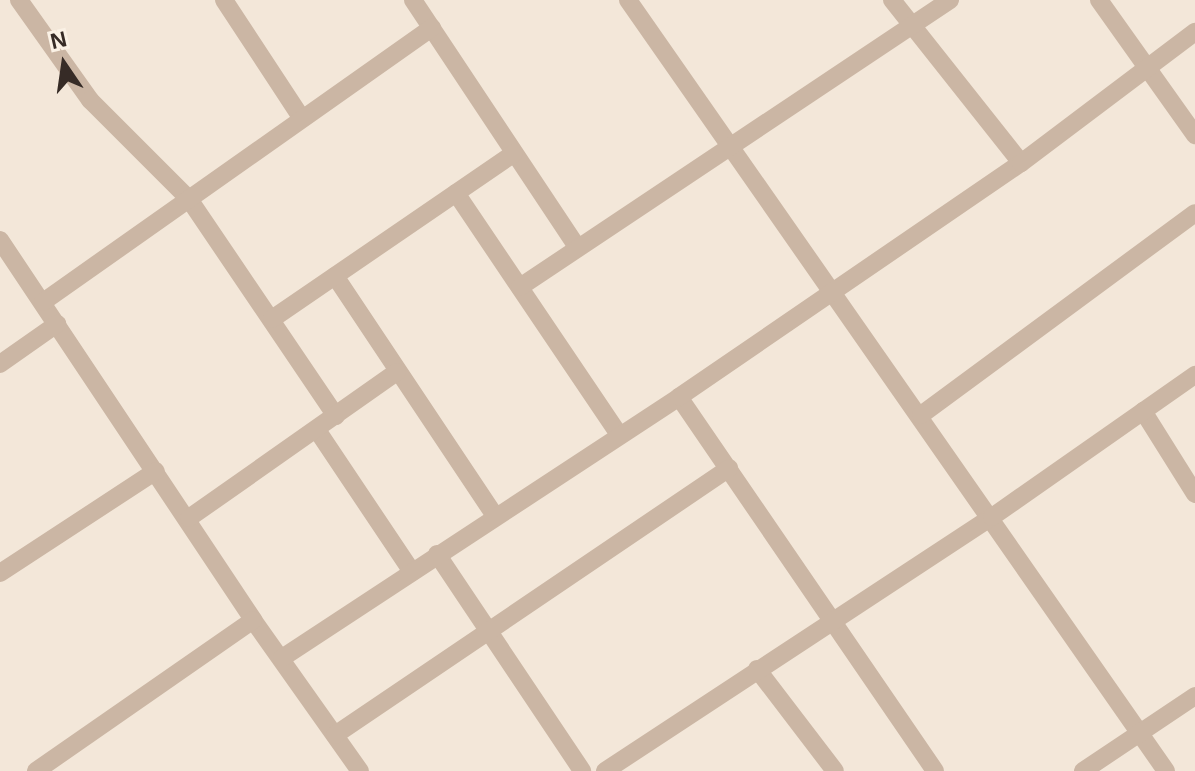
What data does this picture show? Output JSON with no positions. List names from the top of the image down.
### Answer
{
  "north": "top"
}
